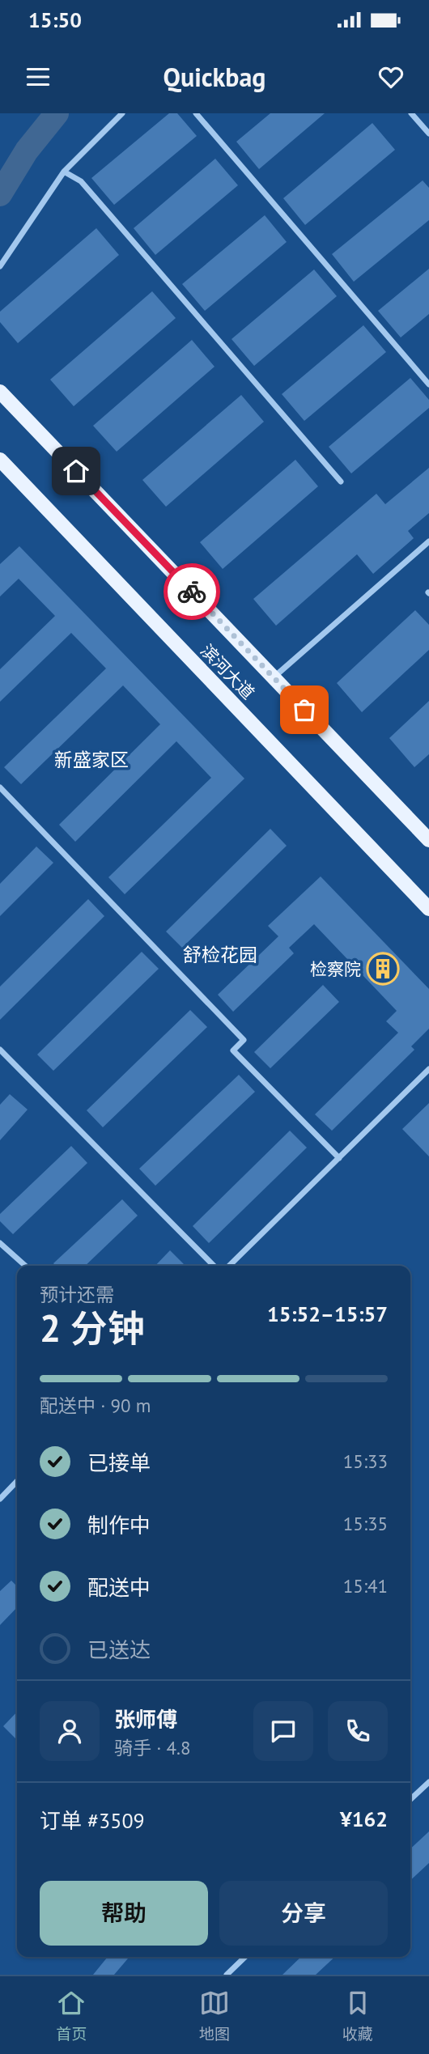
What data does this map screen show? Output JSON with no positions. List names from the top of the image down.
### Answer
{
  "streets": {
    "main road": ["滨河大道"]
  },
  "districts": ["新盛家区", "舒检花园"],
  "places": {
    "building": ["检察院"]
  },
  "page": {
    "status": "15:50",
    "header": "Quickbag",
    "heading": ["2 分钟", "预计还需", "15:52–15:57"],
    "panel": [
      "张师傅",
      "骑手 · 4.8",
      "订单 #3509",
      "¥162"
    ],
    "bar": "配送中 · 90 m",
    "list": [
      ["已接单", "15:33"],
      ["制作中", "15:35"],
      ["配送中", "15:41"],
      "已送达"
    ],
    "buttons": ["帮助", "分享"],
    "tabs": ["首页", "地图", "收藏"]
  }
}
